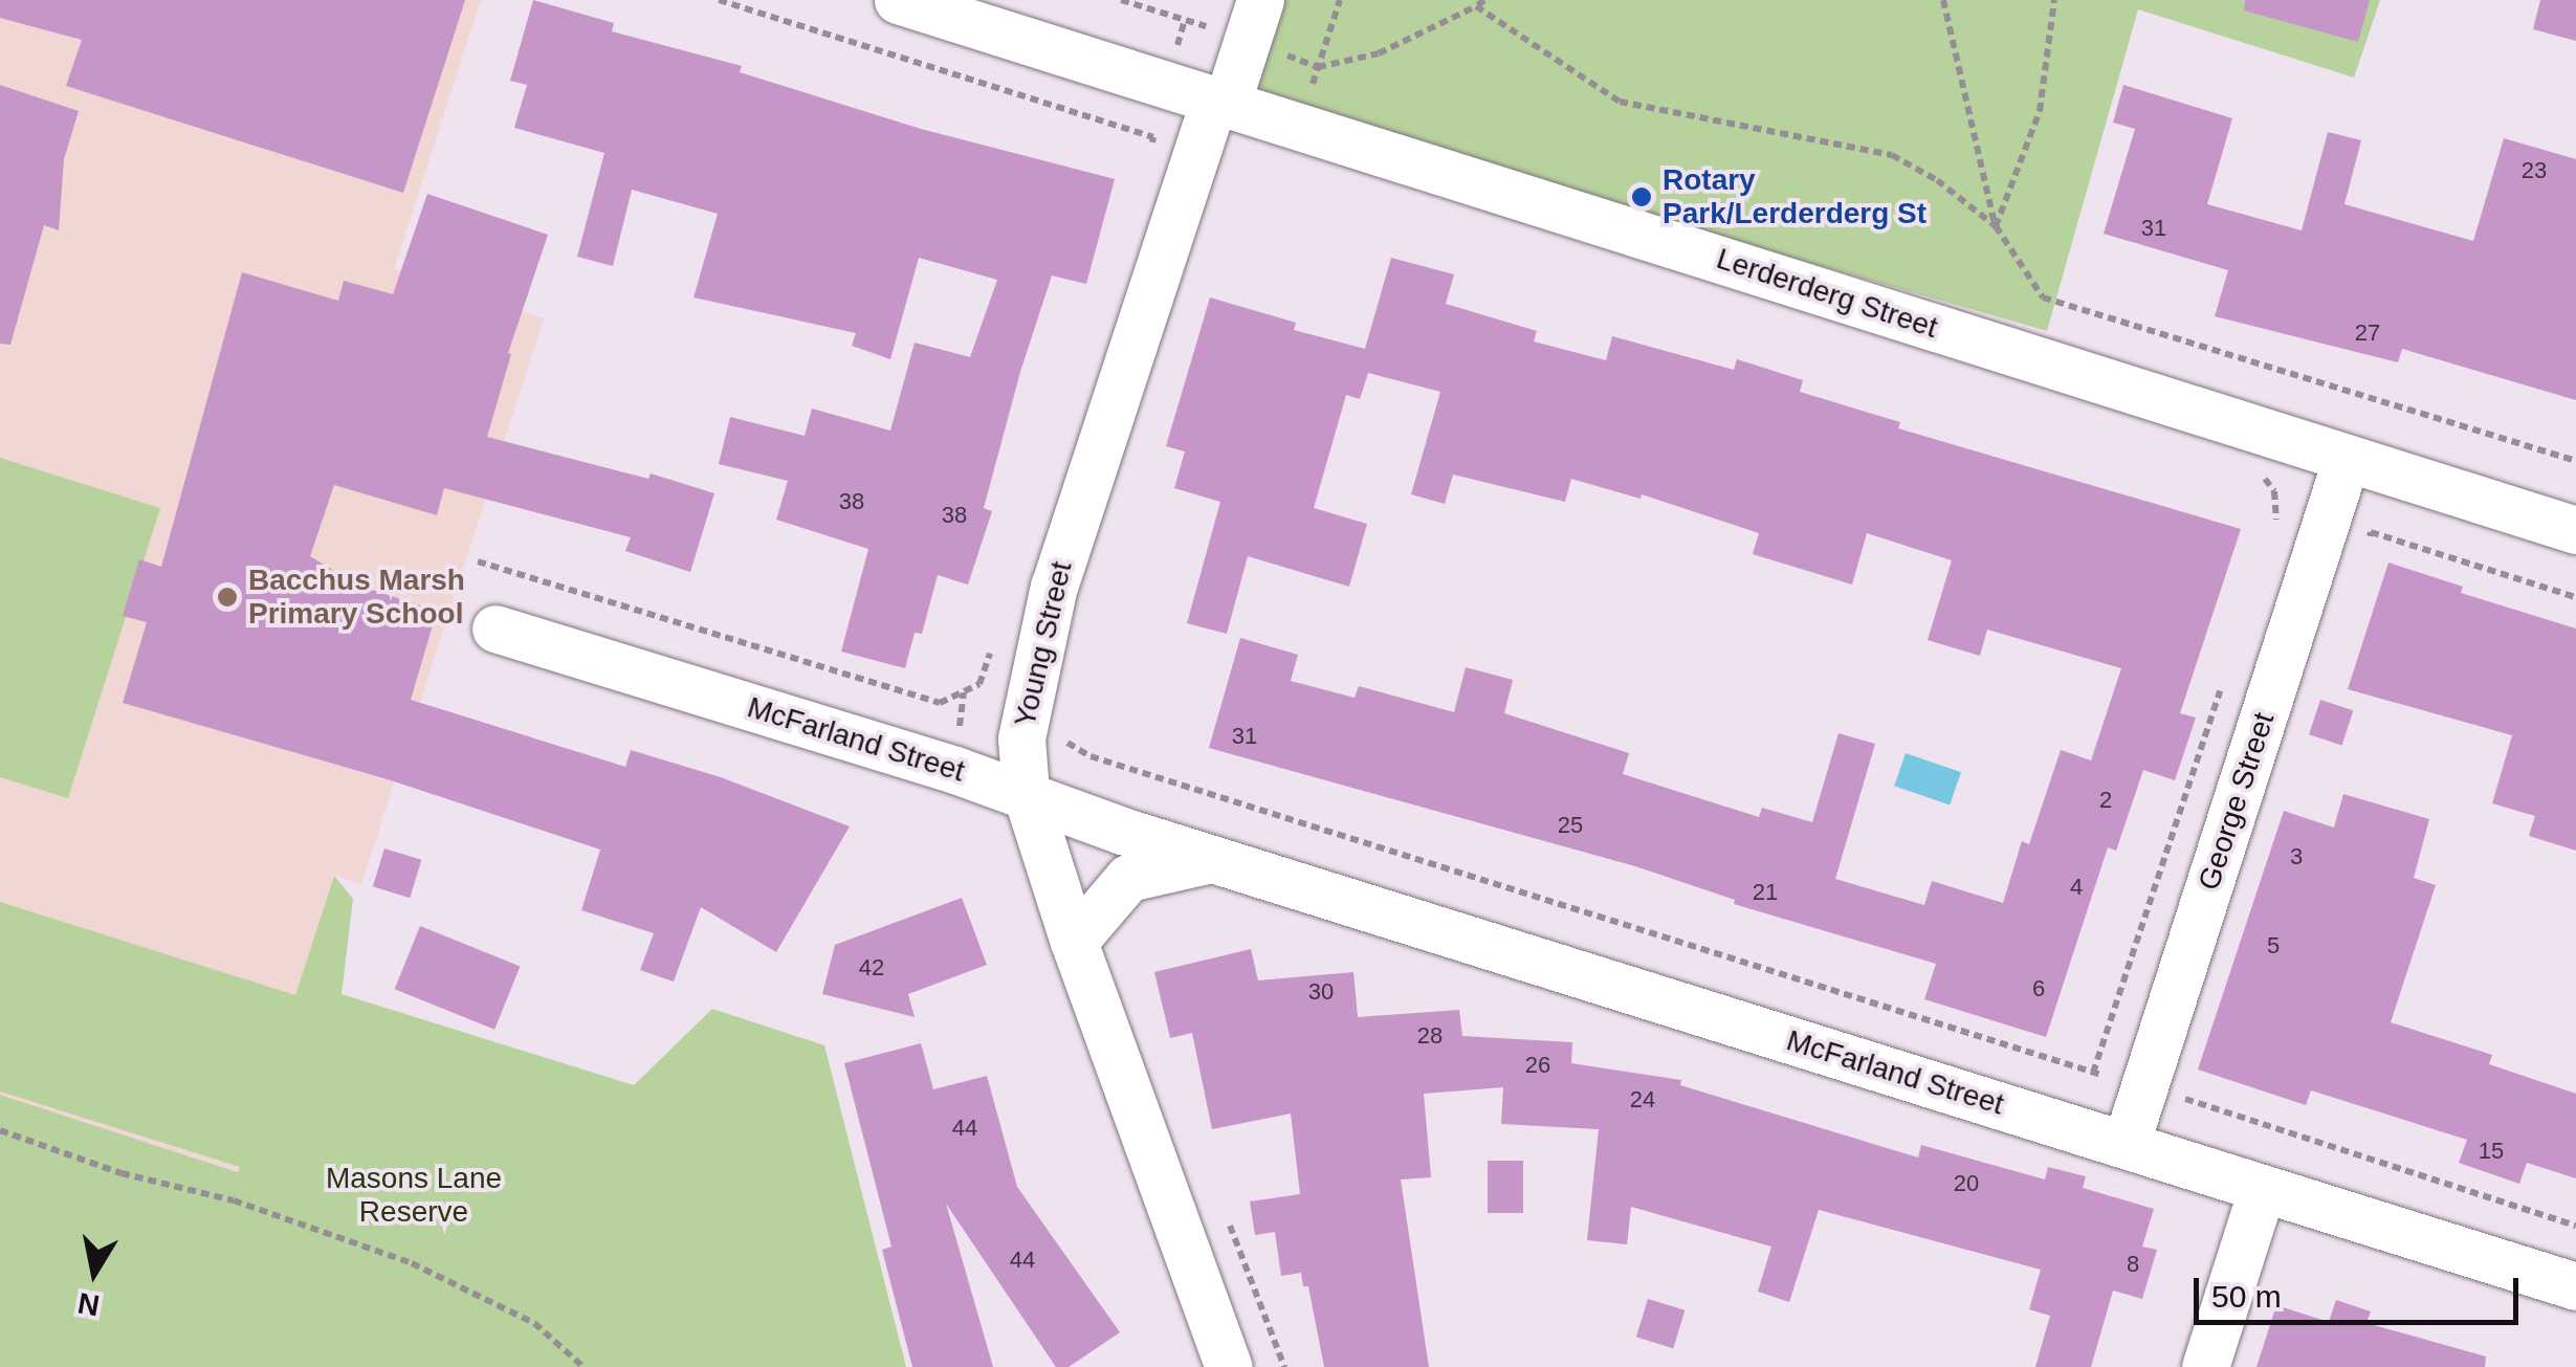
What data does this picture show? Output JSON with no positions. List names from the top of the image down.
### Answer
{
  "streets": {
    "street": [
      "Lerderderg Street",
      "Young Street",
      "McFarland Street",
      "George Street"
    ]
  },
  "crossings": [
    ["Lerderderg Street", "Young Street"],
    ["Lerderderg Street", "George Street"],
    ["Young Street", "McFarland Street"],
    ["McFarland Street", "George Street"]
  ],
  "parks": ["Masons Lane Reserve"],
  "places": ["Rotary Park/Lerderderg St", "Bacchus Marsh Primary School"],
  "house_numbers": [
    "23",
    "31",
    "27",
    "38",
    "38",
    "31",
    "2",
    "25",
    "3",
    "4",
    "21",
    "5",
    "42",
    "6",
    "30",
    "28",
    "26",
    "24",
    "44",
    "15",
    "20",
    "44",
    "8"
  ],
  "scale_bar": "50 m",
  "north": "bottom"
}
